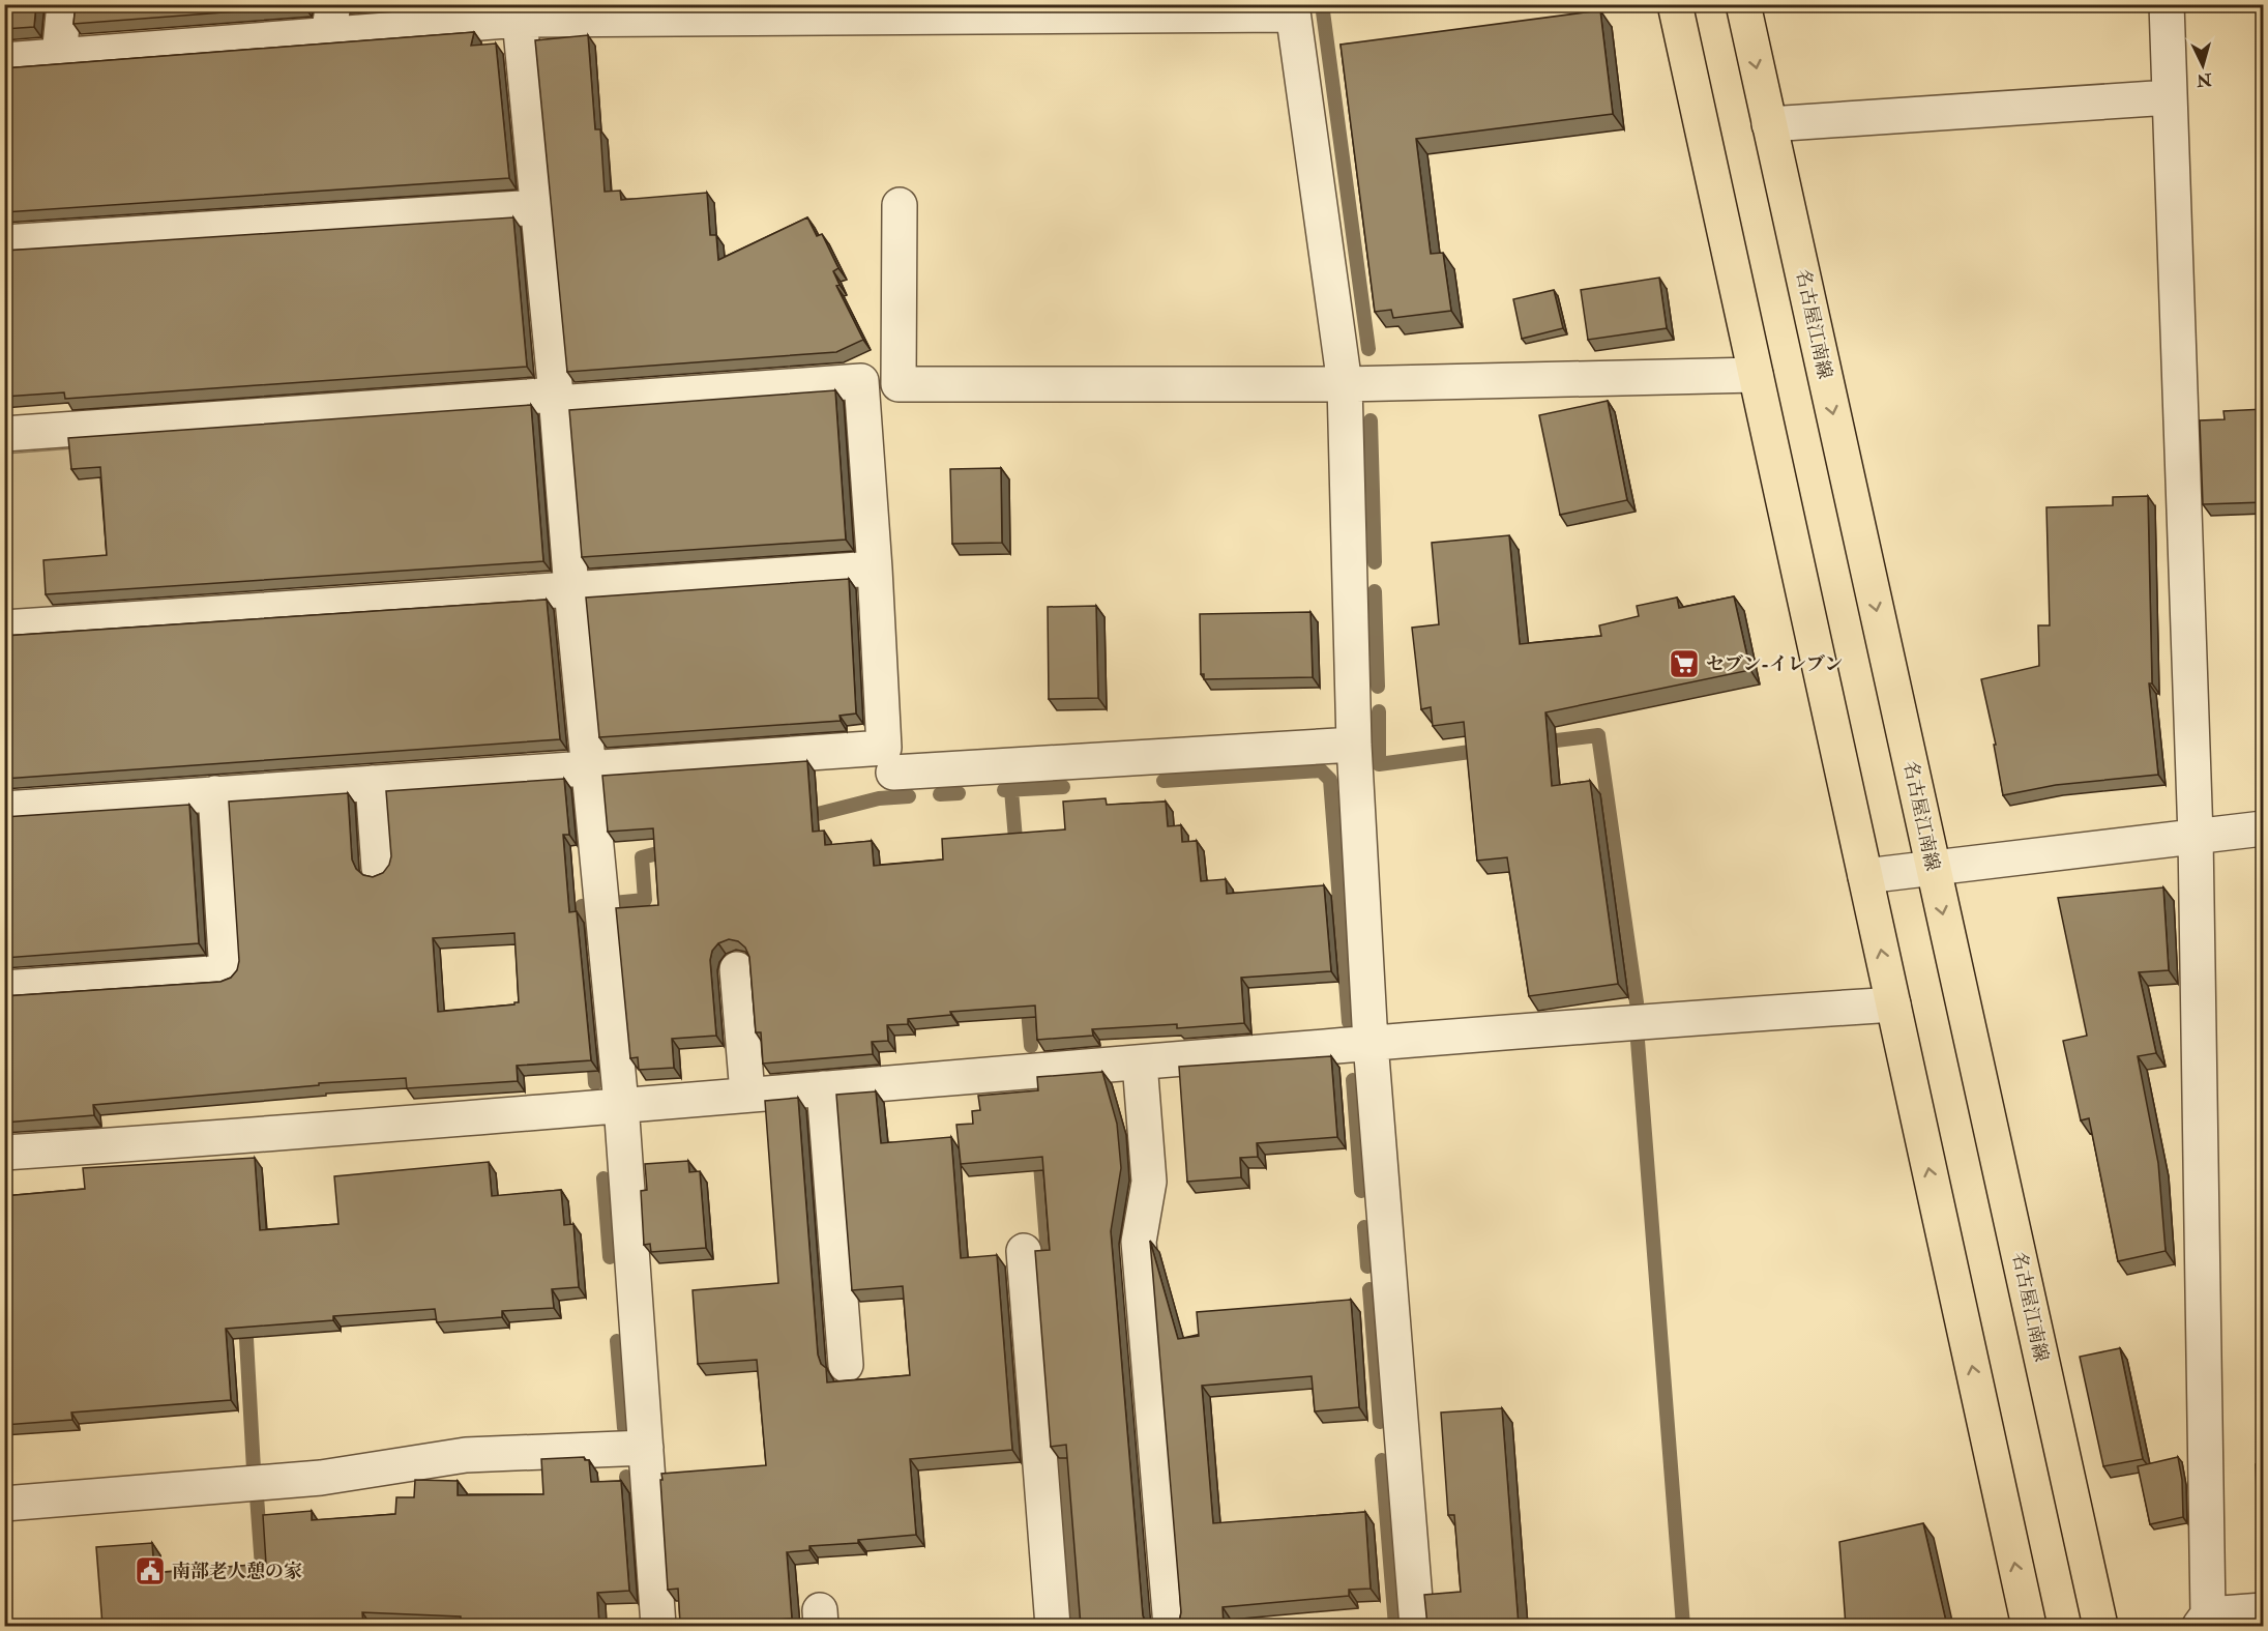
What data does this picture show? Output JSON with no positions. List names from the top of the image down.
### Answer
{
  "streets": {
    "main road": ["名古屋江南線"]
  },
  "places": {
    "supermarket": ["セブン-イレブン"],
    "public building": ["南部老人憩の家"]
  },
  "north": "bottom"
}
